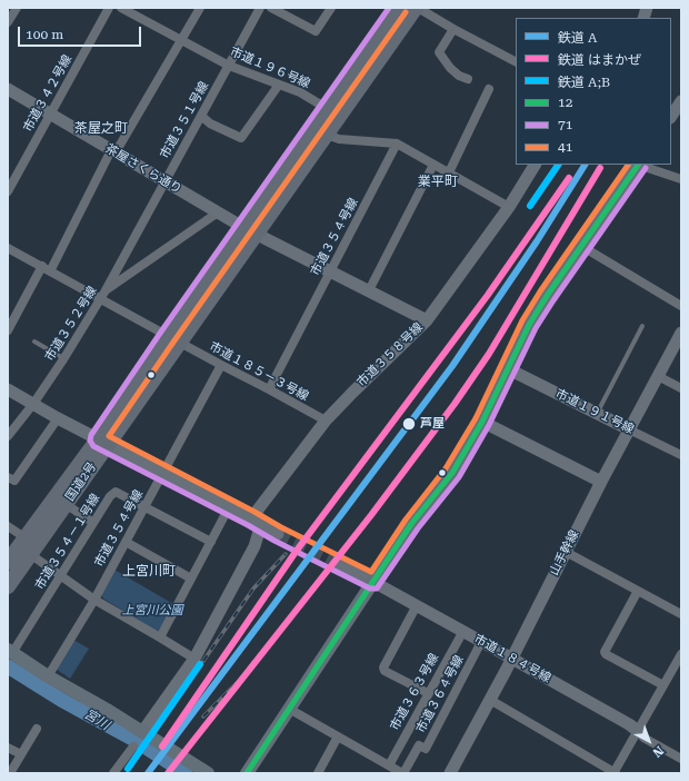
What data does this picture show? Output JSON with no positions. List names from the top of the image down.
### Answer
{
  "streets": {
    "highway": ["国道2号"],
    "street": [
      "市道１９６号線",
      "市道３４２号線",
      "市道３５１号線",
      "茶屋さくら通り",
      "市道３５４号線",
      "市道３５２号線",
      "市道３５８号線",
      "市道１８５－３号線",
      "市道１９１号線",
      "市道３５４－１号線",
      "山手幹線",
      "市道１８４号線",
      "市道３６３号線",
      "市道３６４号線"
    ]
  },
  "crossings": [
    ["市道１９６号線", "市道３５１号線"],
    ["市道１９６号線", "国道2号"],
    ["市道３４２号線", "茶屋さくら通り"],
    ["市道３５１号線", "茶屋さくら通り"],
    ["市道３５１号線", "市道３５２号線"],
    ["茶屋さくら通り", "市道３５２号線"],
    ["茶屋さくら通り", "国道2号"],
    ["市道３５４号線", "市道１８５－３号線"],
    ["市道３５４号線", "市道３５４－１号線"],
    ["市道３５２号線", "市道１８５－３号線"],
    ["市道３５８号線", "市道１８５－３号線"],
    ["市道１８５－３号線", "国道2号"],
    ["市道１９１号線", "山手幹線"],
    ["山手幹線", "市道１８４号線"],
    ["市道１８４号線", "市道３６３号線"],
    ["市道１８４号線", "市道３６４号線"]
  ],
  "districts": ["茶屋之町", "業平町", "上宮川町"],
  "water": ["宮川"],
  "parks": ["上宮川公園"],
  "places": ["芦屋"],
  "lines": [
    "transit line 71",
    "transit line 41",
    "rail line A",
    "rail line A;B",
    "transit line 12",
    "rail line はまかぜ"
  ],
  "legend": [
    "鉄道 A",
    "鉄道 はまかぜ",
    "鉄道 A;B",
    "12",
    "71",
    "41"
  ],
  "scale_bar": "100 m",
  "north": "bottom right"
}
